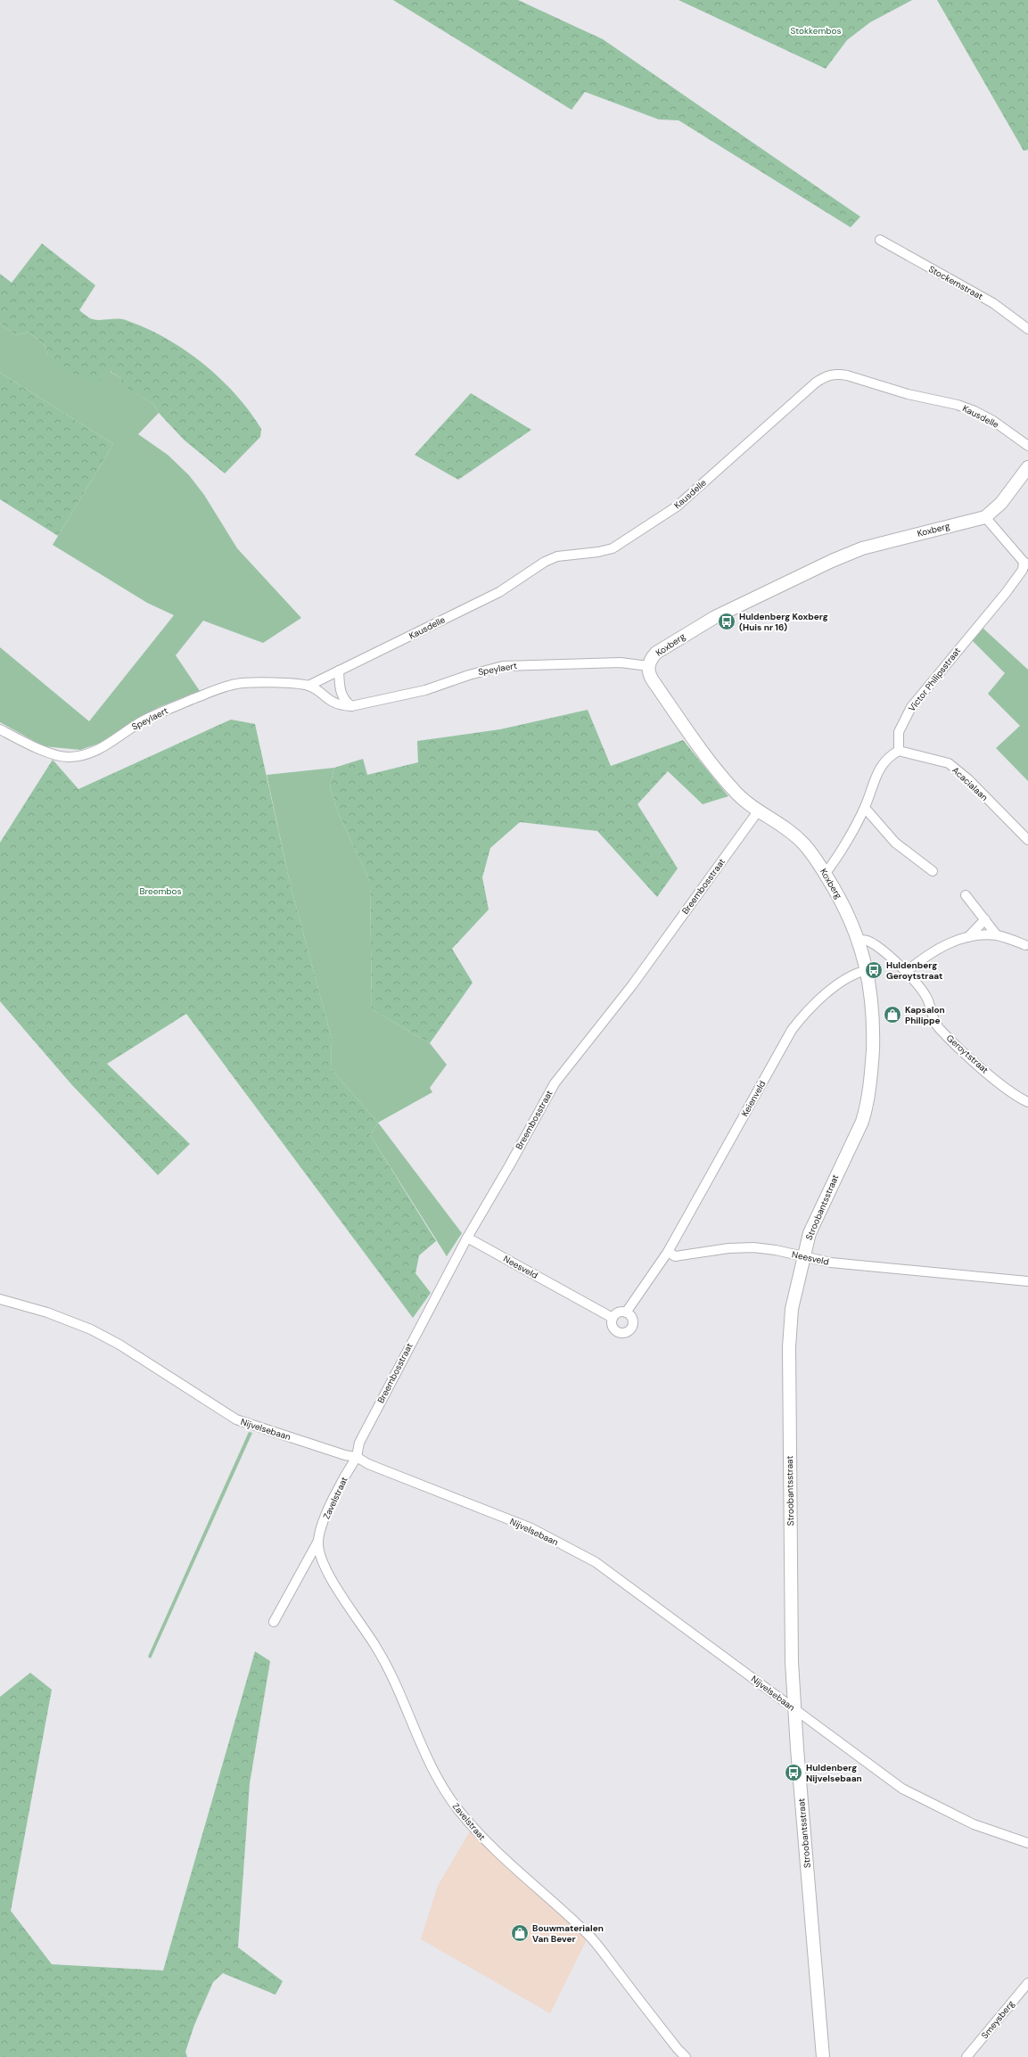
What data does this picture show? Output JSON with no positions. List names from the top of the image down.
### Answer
{
  "streets": {
    "street": [
      "Stockemstraat",
      "Kausdelle",
      "Koxberg",
      "Speylaert",
      "Victor Philipsstraat",
      "Acacialaan",
      "Breembosstraat",
      "Geroytstraat",
      "Keienveld",
      "Stroobantsstraat",
      "Neesveld",
      "Nijvelsebaan",
      "Zavelstraat",
      "Smeysberg"
    ]
  },
  "crossings": [
    ["Koxberg", "Speylaert"],
    ["Koxberg", "Victor Philipsstraat"],
    ["Koxberg", "Breembosstraat"],
    ["Koxberg", "Geroytstraat"],
    ["Koxberg", "Stroobantsstraat"],
    ["Victor Philipsstraat", "Acacialaan"],
    ["Breembosstraat", "Neesveld"],
    ["Breembosstraat", "Nijvelsebaan"],
    ["Breembosstraat", "Zavelstraat"],
    ["Geroytstraat", "Stroobantsstraat"],
    ["Keienveld", "Stroobantsstraat"],
    ["Keienveld", "Neesveld"],
    ["Stroobantsstraat", "Neesveld"],
    ["Stroobantsstraat", "Nijvelsebaan"],
    ["Nijvelsebaan", "Zavelstraat"]
  ],
  "parks": ["Stokkembos", "Breembos"],
  "places": {
    "bus stop": ["Huldenberg Koxberg (Huis nr 16)", "Huldenberg Geroytstraat", "Huldenberg Nijvelsebaan"],
    "shop": ["Kapsalon Philippe", "Bouwmaterialen Van Bever"]
  }
}
